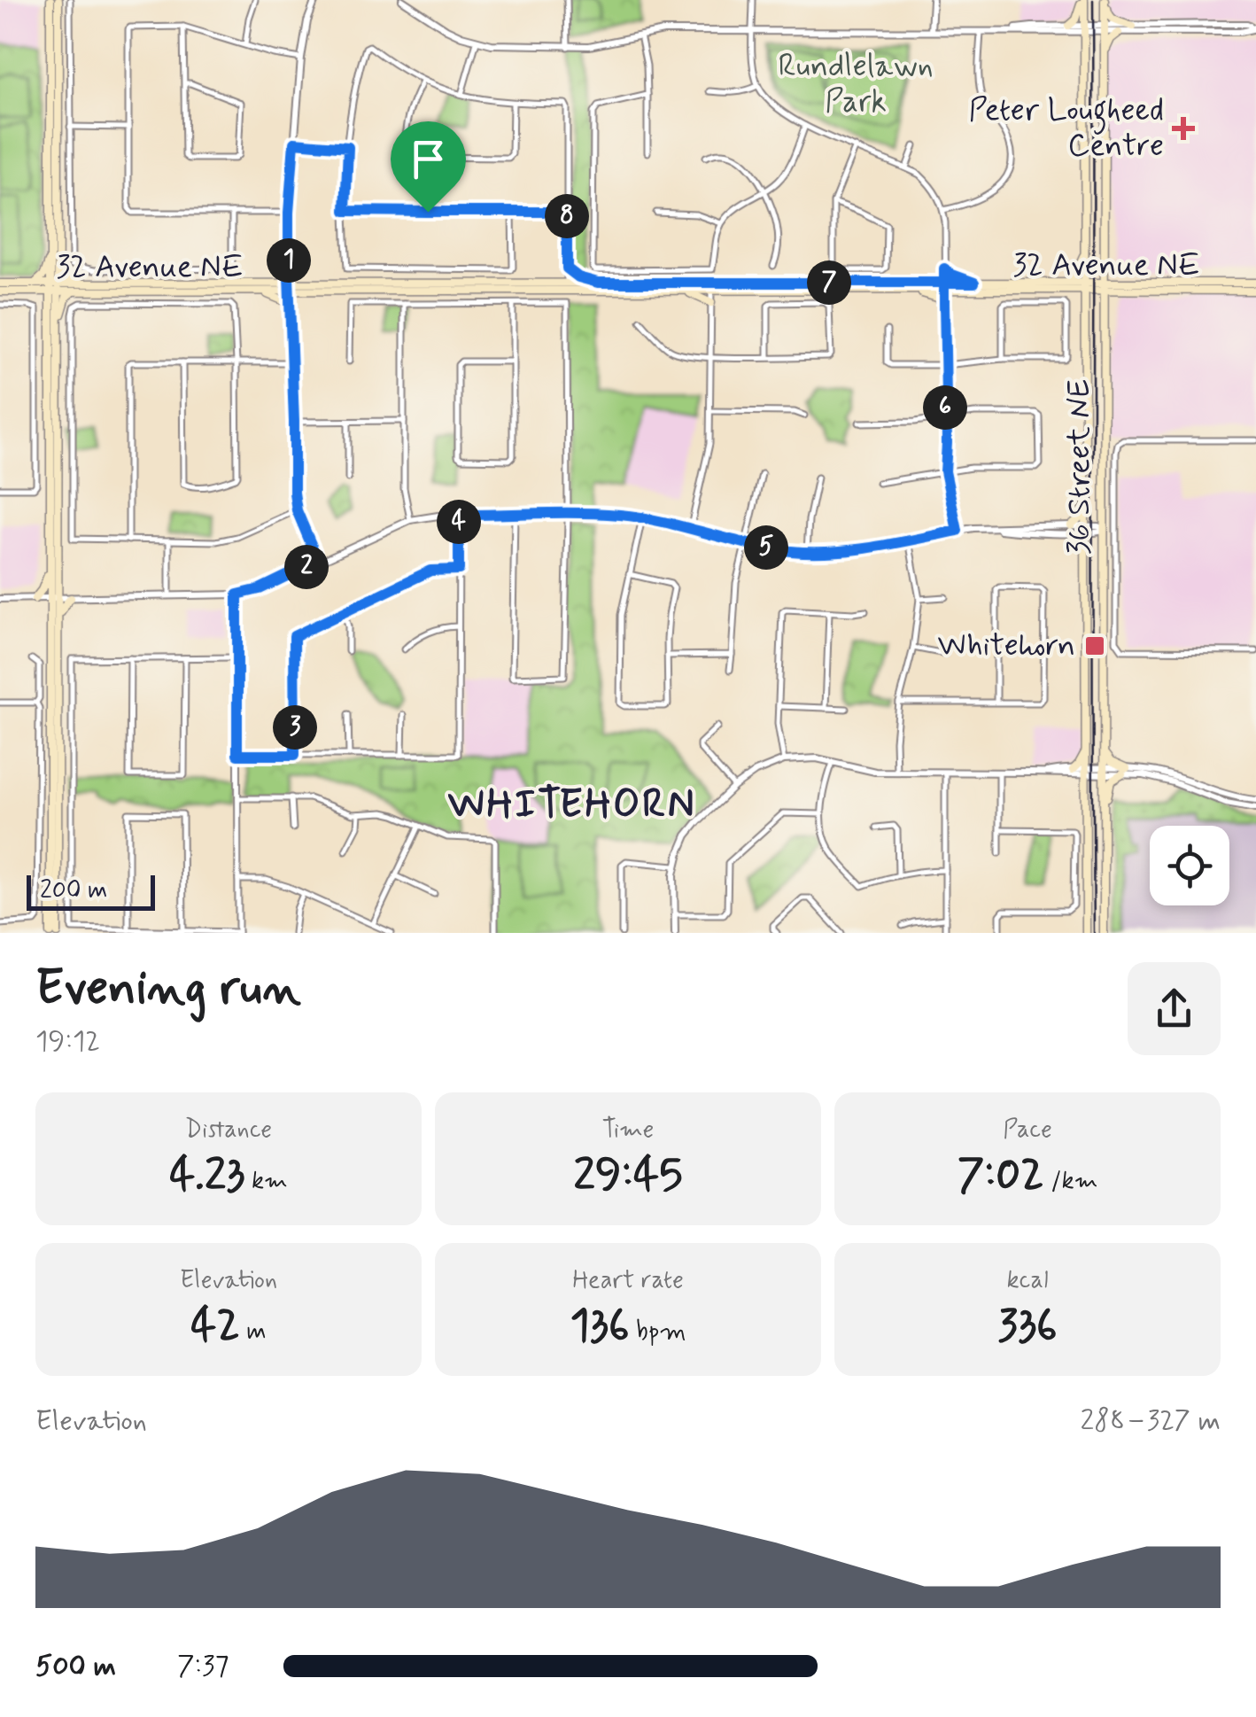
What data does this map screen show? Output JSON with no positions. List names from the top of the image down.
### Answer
{
  "streets": {
    "main road": ["32 Avenue NE", "36 Street NE"]
  },
  "crossings": [
    ["32 Avenue NE", "36 Street NE"]
  ],
  "districts": ["WHITEHORN"],
  "parks": ["Rundlelawn Park"],
  "places": {
    "health": ["Peter Lougheed Centre"],
    "transit": ["Whitehorn"]
  },
  "scale_bar": "200 m",
  "page": {
    "pins": [
      "8",
      "1",
      "7",
      "6",
      "4",
      "5",
      "2",
      "3"
    ],
    "scale": "200 m",
    "heading": ["Evening run", "19:12"],
    "stats": [
      ["Distance", "4.23 km"],
      ["Time", "29:45"],
      ["Pace", "7:02 /km"],
      ["Elevation", "42 m"],
      ["Heart rate", "136 bpm"],
      ["kcal", "336"]
    ],
    "chart": ["Elevation", "288–327 m"],
    "list": [
      {
        "name": "500 m",
        "note": "7:37"
      }
    ]
  }
}
